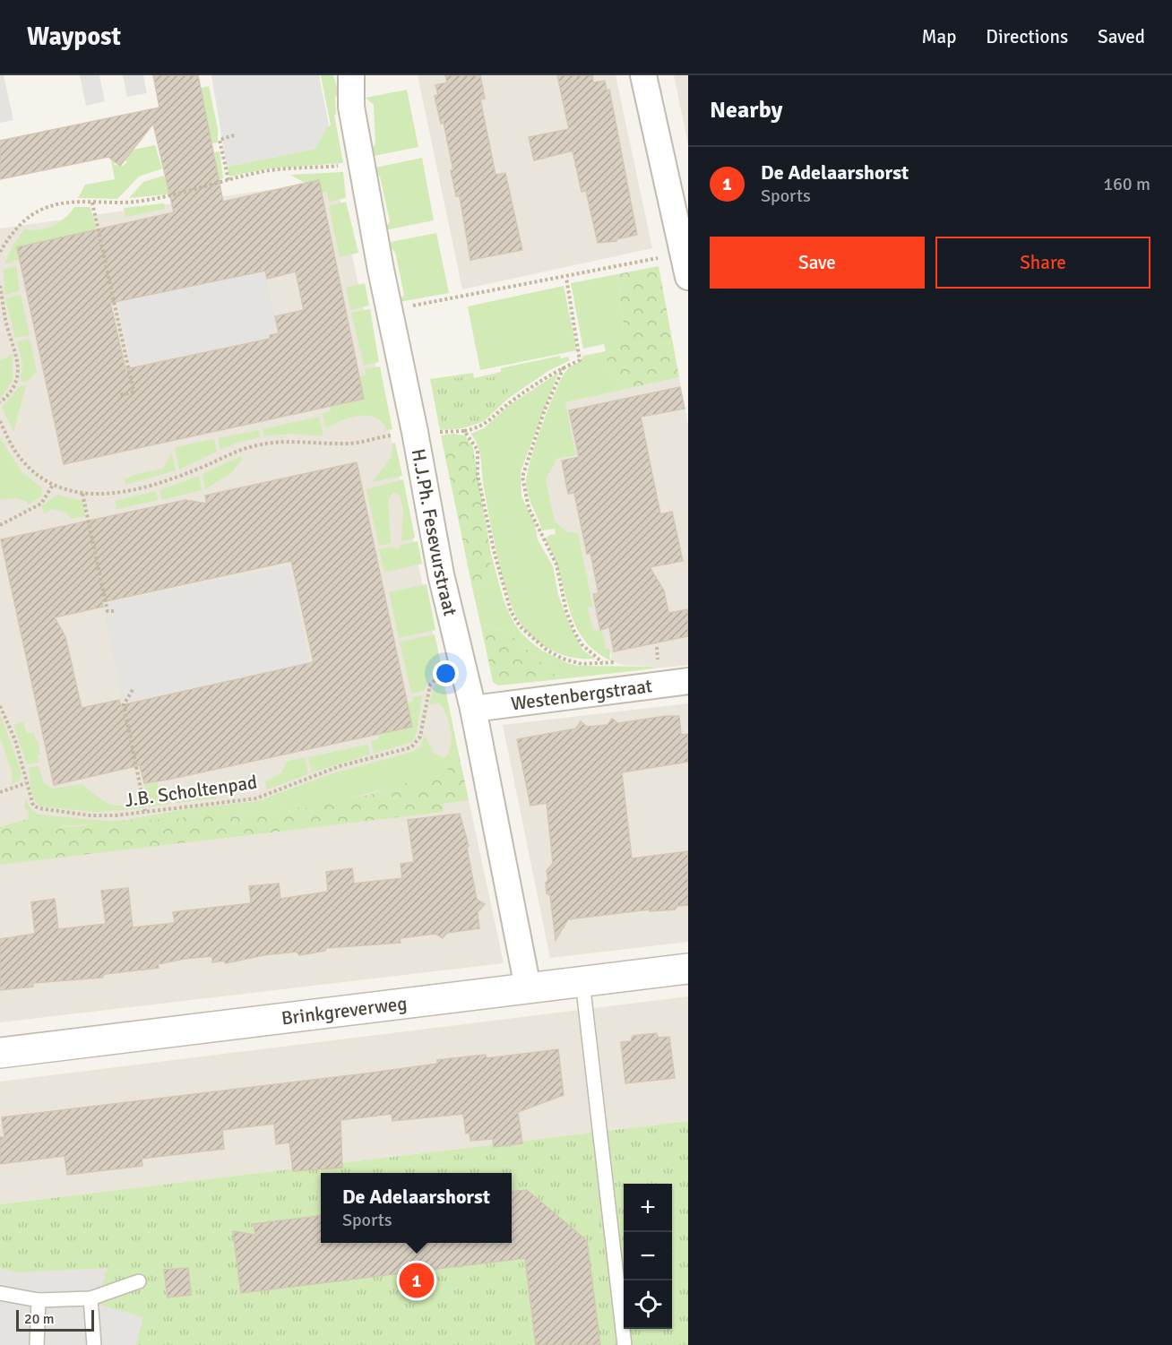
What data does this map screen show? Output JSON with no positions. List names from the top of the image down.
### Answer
{
  "streets": {
    "street": ["H.J.Ph. Fesevurstraat", "Westenbergstraat", "Brinkgreverweg"],
    "path": ["J.B. Scholtenpad"]
  },
  "crossings": [
    ["H.J.Ph. Fesevurstraat", "Westenbergstraat"],
    ["H.J.Ph. Fesevurstraat", "J.B. Scholtenpad"],
    ["H.J.Ph. Fesevurstraat", "Brinkgreverweg"]
  ],
  "scale_bar": "20 m",
  "page": {
    "header": "Waypost",
    "nav": ["Map", "Directions", "Saved"],
    "heading": "Nearby",
    "list": [
      {
        "mark": "1",
        "name": "De Adelaarshorst",
        "note": "Sports",
        "value": "160 m"
      }
    ],
    "buttons": ["Save", "Share"],
    "popup": ["De Adelaarshorst", "Sports"],
    "map_buttons": ["+", "−"],
    "pins": "1",
    "scale": "20 m"
  }
}
